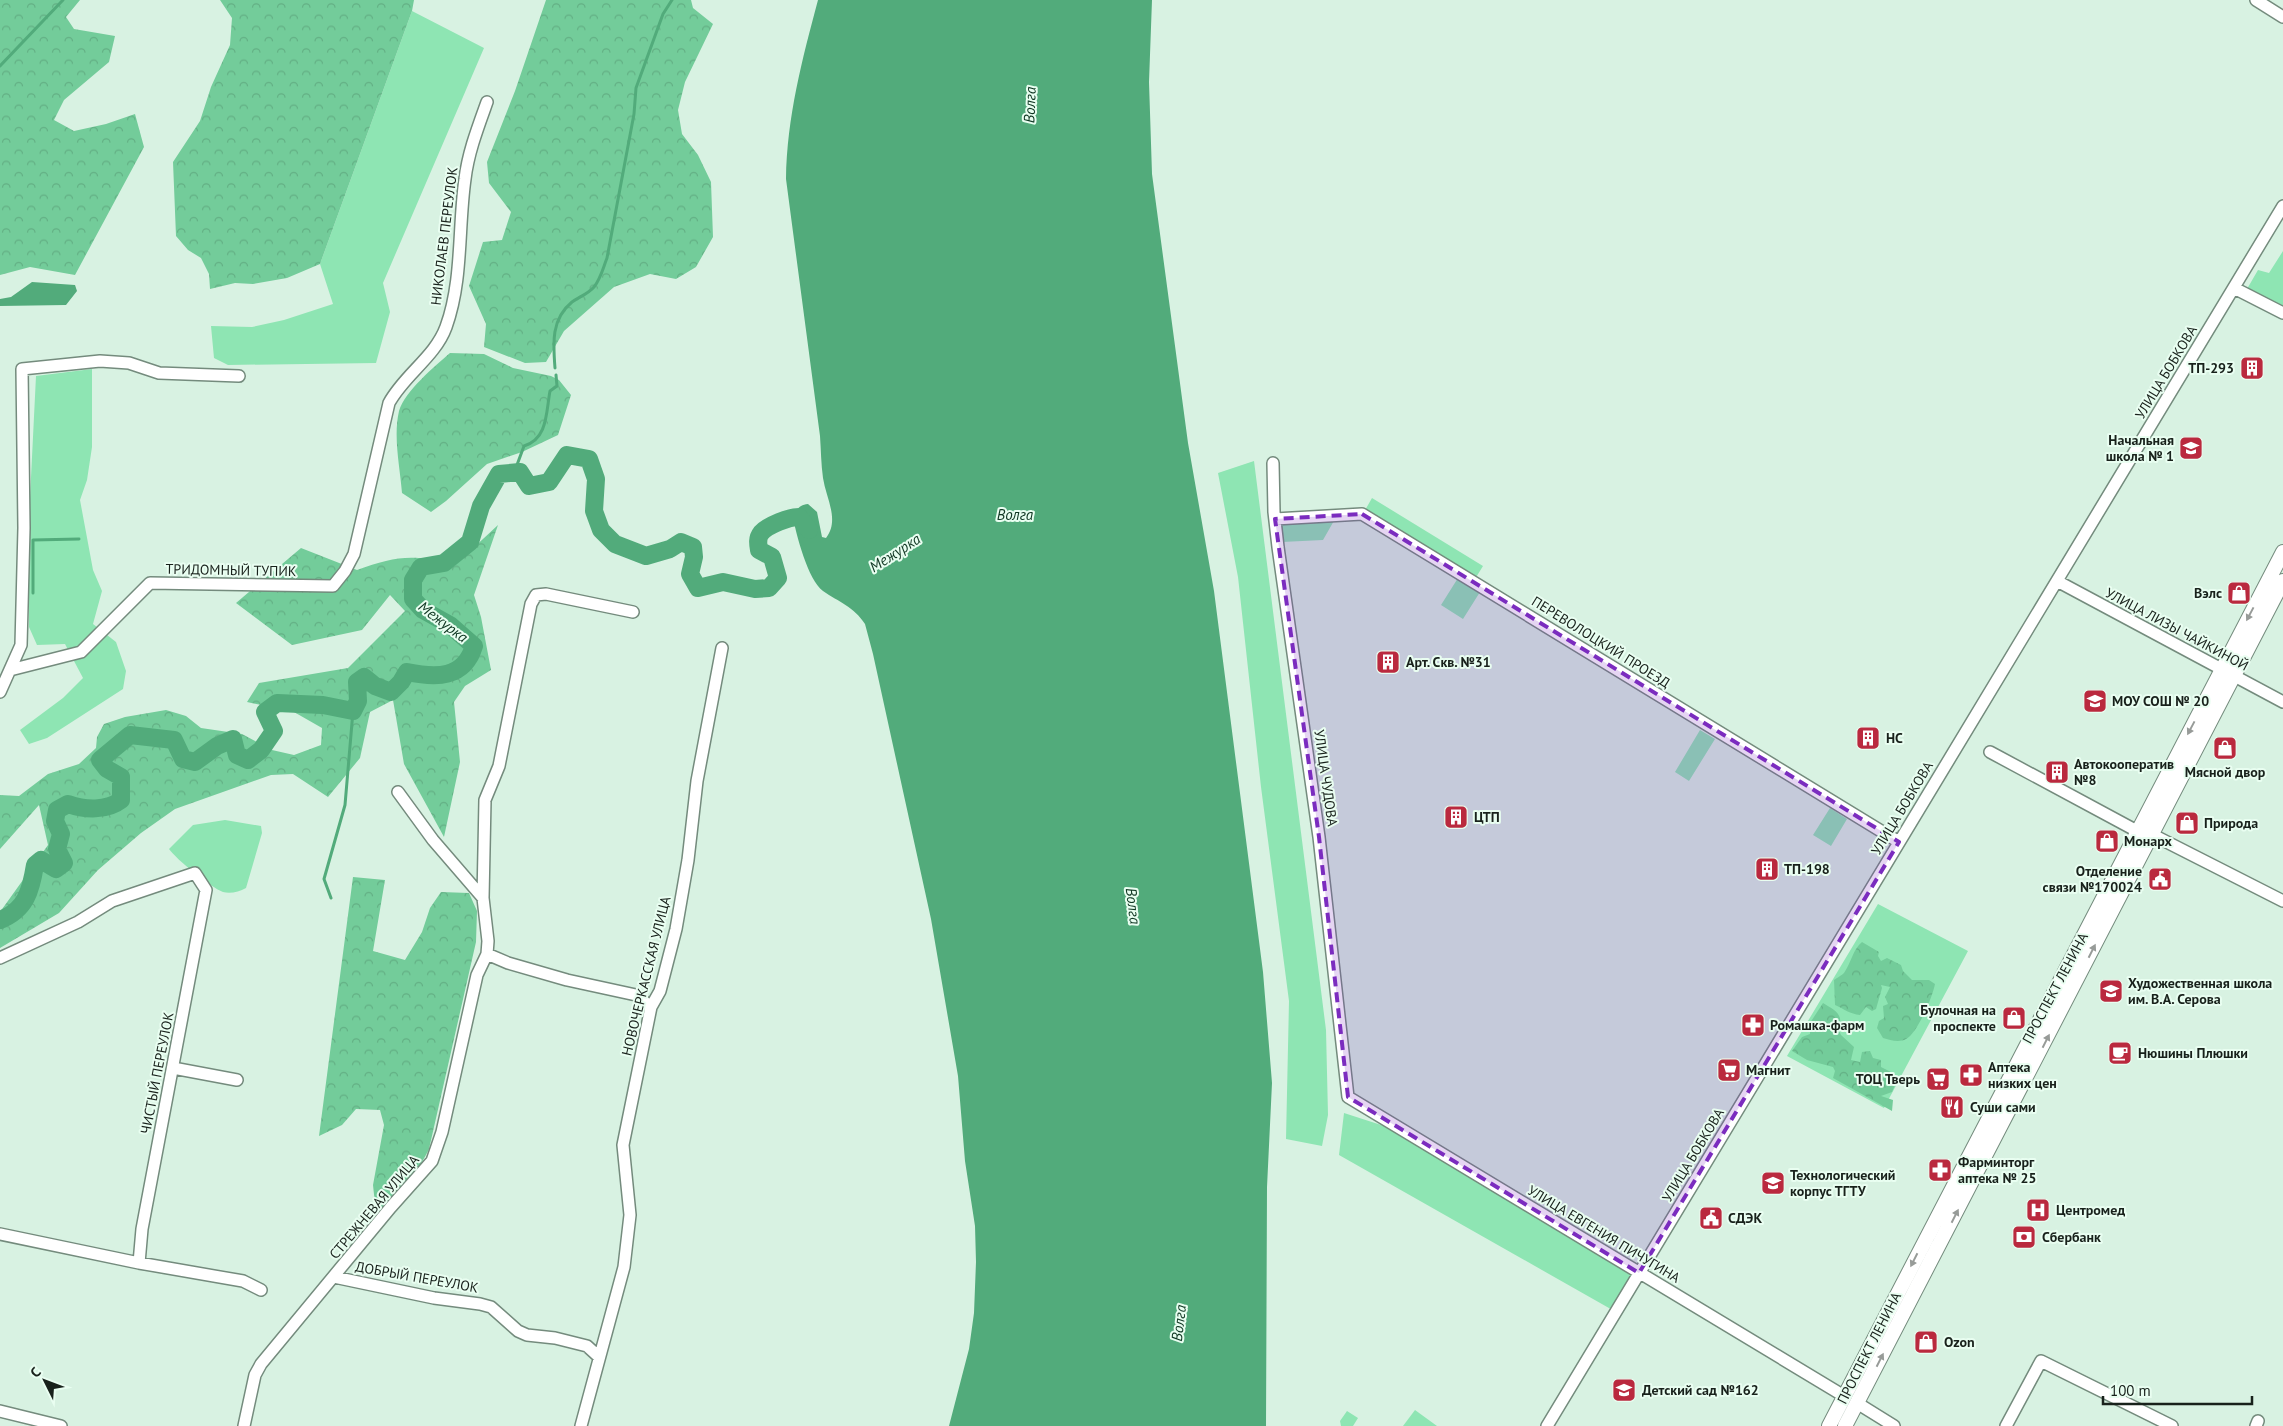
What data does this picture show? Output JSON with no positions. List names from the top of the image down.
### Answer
{
  "streets": {
    "main road": ["ПРОСПЕКТ ЛЕНИНА"],
    "street": [
      "НИКОЛАЕВ ПЕРЕУЛОК",
      "УЛИЦА БОБКОВА",
      "ТРИДОМНЫЙ ТУПИК",
      "УЛИЦА ЛИЗЫ ЧАЙКИНОЙ",
      "ПЕРЕВОЛОЦКИЙ ПРОЕЗД",
      "УЛИЦА ЧУДОВА",
      "НОВОЧЕРКАССКАЯ УЛИЦА",
      "ЧИСТЫЙ ПЕРЕУЛОК",
      "СТРЕЖНЕВАЯ УЛИЦА",
      "УЛИЦА ЕВГЕНИЯ ПИЧУГИНА",
      "ДОБРЫЙ ПЕРЕУЛОК"
    ]
  },
  "crossings": [
    ["НИКОЛАЕВ ПЕРЕУЛОК", "ТРИДОМНЫЙ ТУПИК"],
    ["УЛИЦА БОБКОВА", "УЛИЦА ЛИЗЫ ЧАЙКИНОЙ"],
    ["УЛИЦА БОБКОВА", "ПЕРЕВОЛОЦКИЙ ПРОЕЗД"],
    ["УЛИЦА БОБКОВА", "УЛИЦА ЕВГЕНИЯ ПИЧУГИНА"],
    ["УЛИЦА ЛИЗЫ ЧАЙКИНОЙ", "ПРОСПЕКТ ЛЕНИНА"],
    ["ПЕРЕВОЛОЦКИЙ ПРОЕЗД", "УЛИЦА ЧУДОВА"],
    ["УЛИЦА ЧУДОВА", "УЛИЦА ЕВГЕНИЯ ПИЧУГИНА"],
    ["НОВОЧЕРКАССКАЯ УЛИЦА", "ДОБРЫЙ ПЕРЕУЛОК"],
    ["ПРОСПЕКТ ЛЕНИНА", "УЛИЦА ЕВГЕНИЯ ПИЧУГИНА"],
    ["СТРЕЖНЕВАЯ УЛИЦА", "ДОБРЫЙ ПЕРЕУЛОК"]
  ],
  "water": ["Волга", "Межурка"],
  "places": {
    "building": [
      "ТП-293",
      "Арт. Скв. №31",
      "НС",
      "Автокооператив №8",
      "ЦТП",
      "ТП-198"
    ],
    "school or university": [
      "Начальная школа № 1",
      "МОУ СОШ № 20",
      "Художественная школа им. В.А. Серова",
      "Технологический корпус ТГТУ",
      "Детский сад №162"
    ],
    "shop": [
      "Вэлс",
      "Мясной двор",
      "Природа",
      "Монарх",
      "Булочная на проспекте",
      "Ozon"
    ],
    "public building": ["Отделение связи №170024", "СДЭК"],
    "pharmacy": ["Ромашка-фарм", "Аптека низких цен", "Фарминторг аптека № 25"],
    "cafe": ["Нюшины Плюшки"],
    "supermarket": ["Магнит", "ТОЦ Тверь"],
    "restaurant": ["Суши сами"],
    "hospital": ["Центромед"],
    "bank": ["Сбербанк"]
  },
  "scale_bar": "100 m",
  "north": "top left"
}
